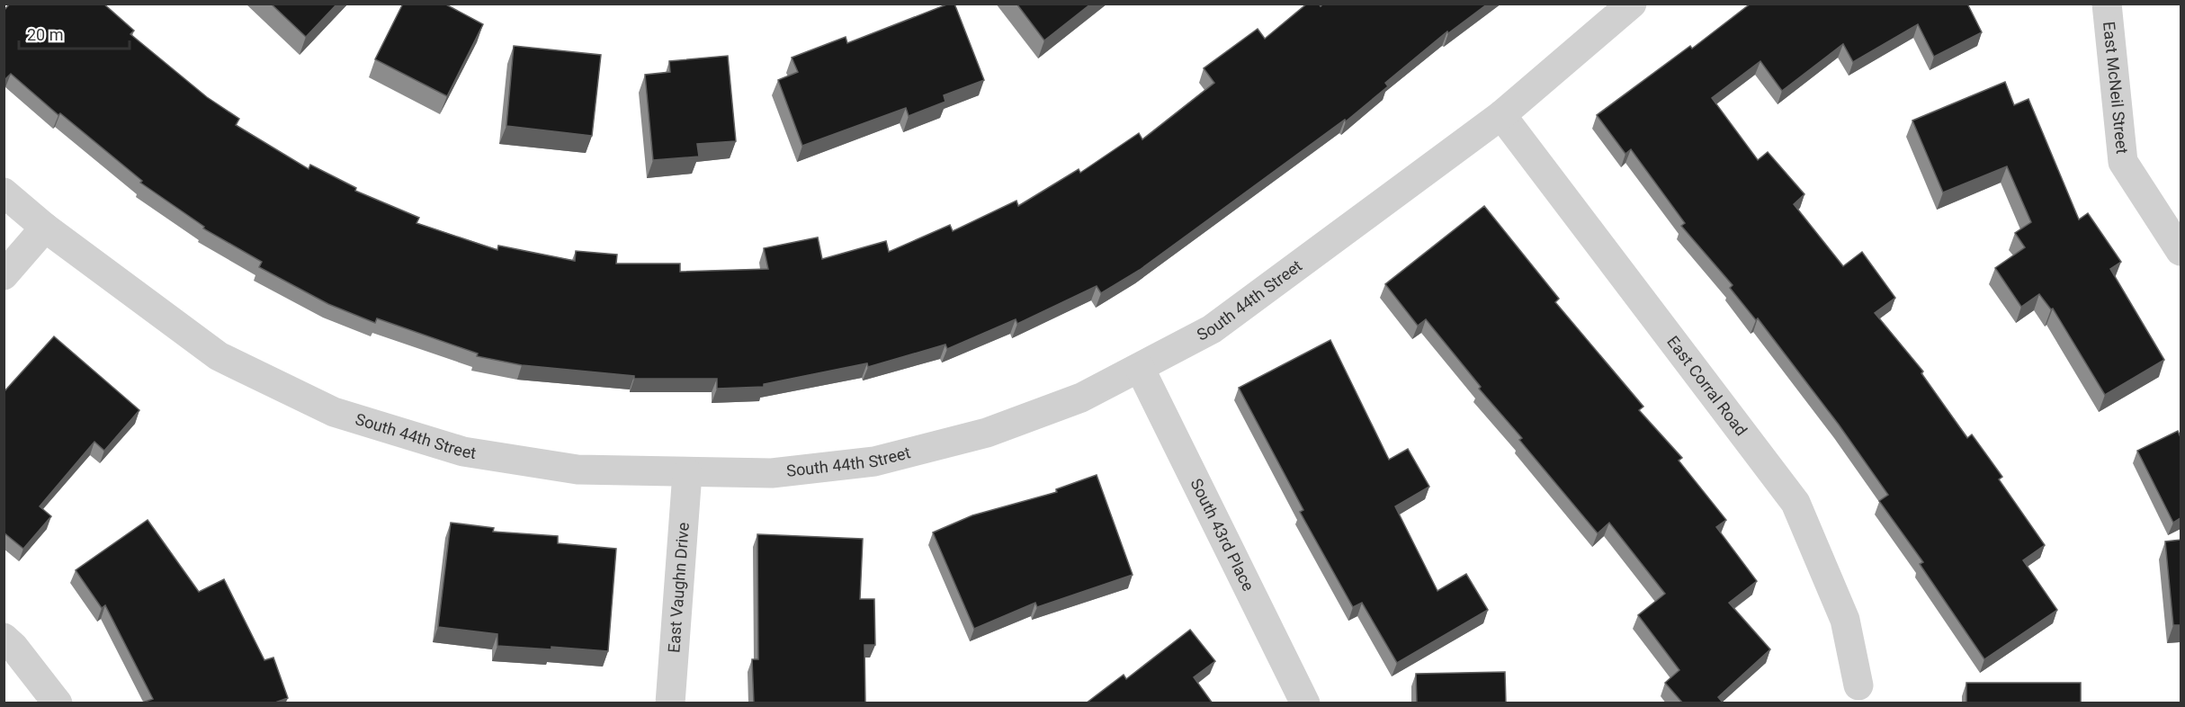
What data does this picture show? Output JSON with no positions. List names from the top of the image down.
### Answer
{
  "streets": {
    "street": [
      "East McNeil Street",
      "South 44th Street",
      "East Corral Road",
      "South 43rd Place",
      "East Vaughn Drive"
    ]
  },
  "crossings": [
    ["South 44th Street", "East Corral Road"],
    ["South 44th Street", "South 43rd Place"],
    ["South 44th Street", "East Vaughn Drive"]
  ],
  "scale_bar": "20 m"
}
